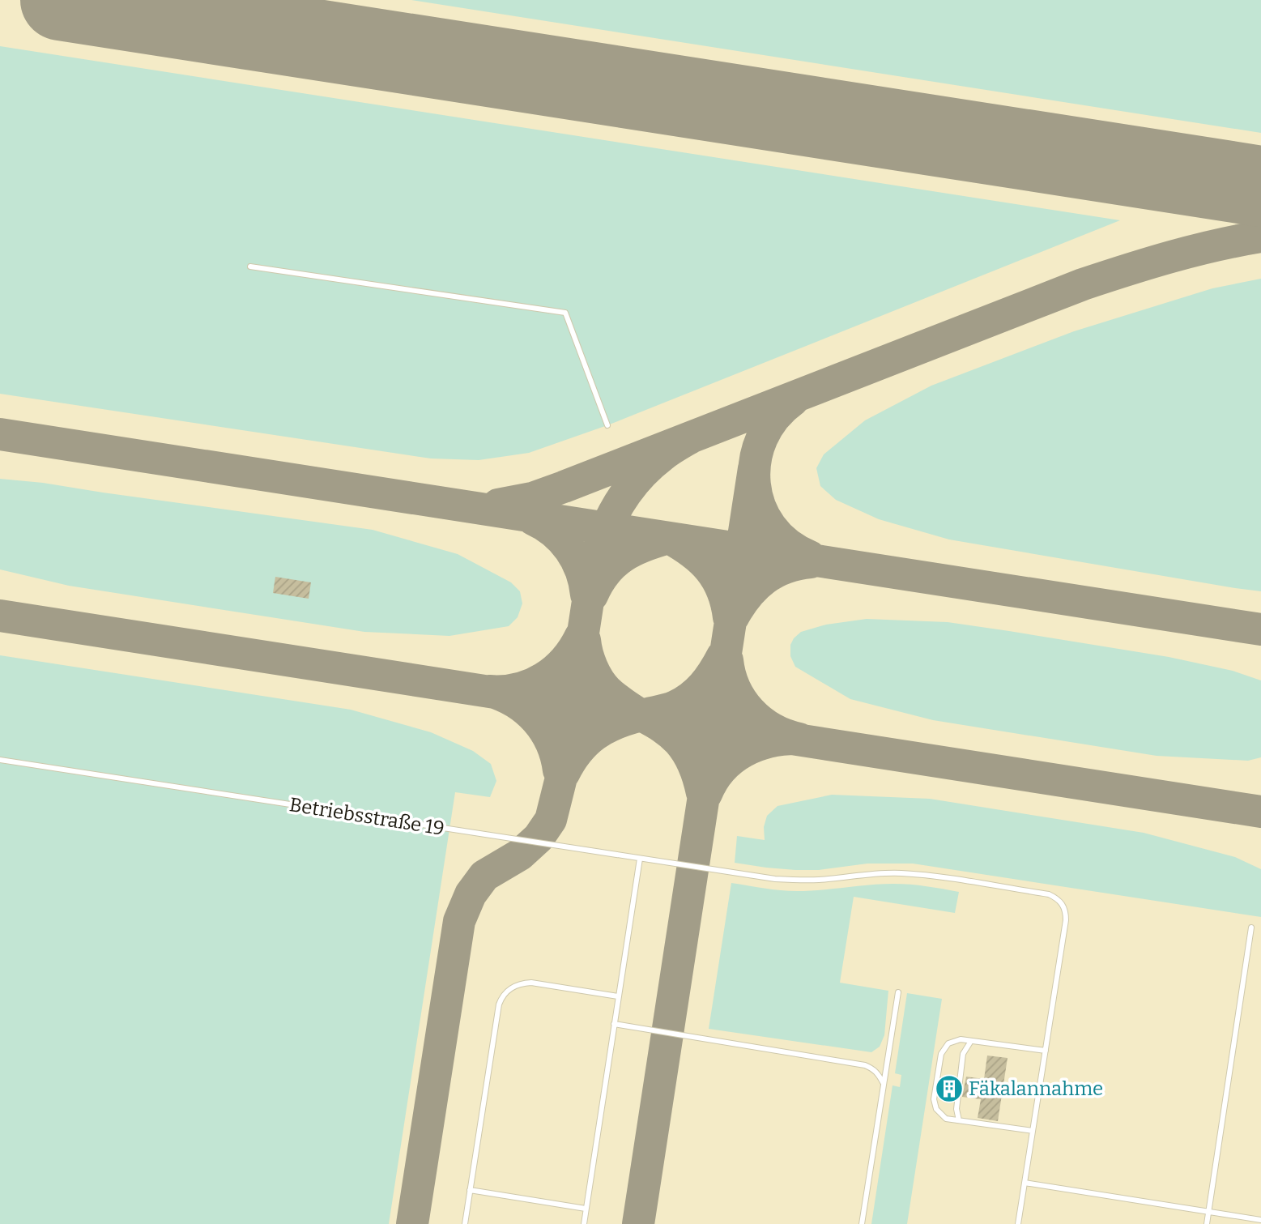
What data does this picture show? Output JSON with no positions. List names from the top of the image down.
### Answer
{
  "streets": {
    "lane": ["Betriebsstraße 19"]
  },
  "places": {
    "building": ["Fäkalannahme"]
  }
}
